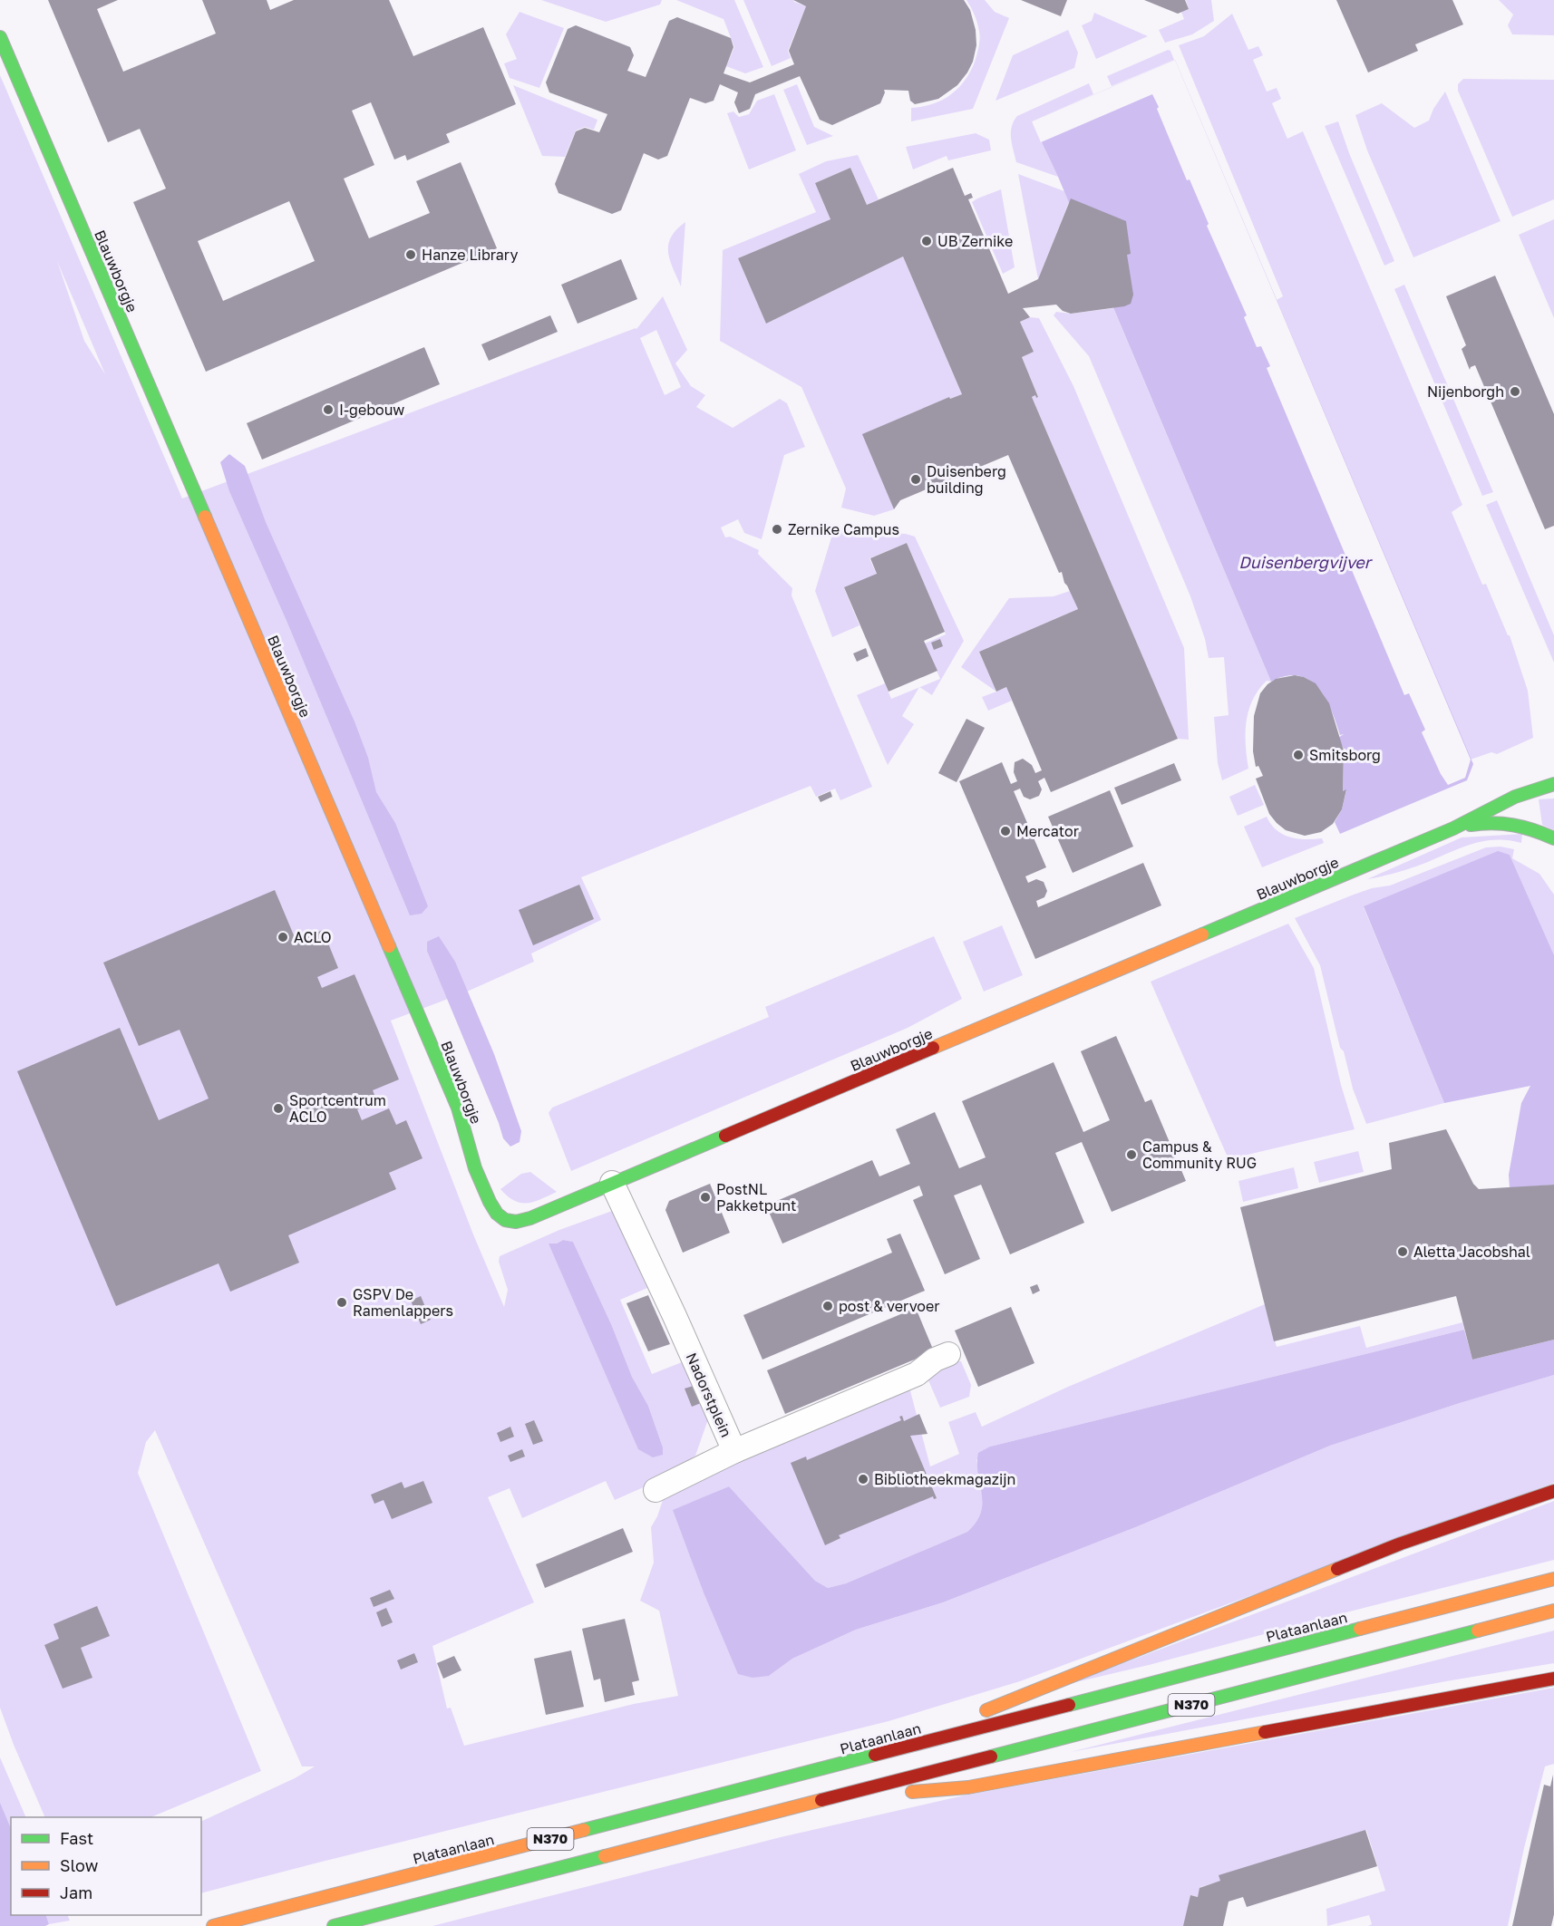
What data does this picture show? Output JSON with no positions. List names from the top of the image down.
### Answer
{
  "streets": {
    "main road": ["Blauwborgje", "Plataanlaan", "N370"],
    "street": ["Nadorstplein"]
  },
  "crossings": [
    ["Blauwborgje", "Nadorstplein"],
    ["Plataanlaan", "N370"]
  ],
  "water": ["Duisenbergvijver"],
  "places": [
    "UB Zernike",
    "Hanze Library",
    "Nijenborgh",
    "I-gebouw",
    "Duisenberg building",
    "Zernike Campus",
    "Smitsborg",
    "Mercator",
    "ACLO",
    "Sportcentrum ACLO",
    "Campus & Community RUG",
    "PostNL Pakketpunt",
    "Aletta Jacobshal",
    "GSPV De Ramenlappers",
    "post & vervoer",
    "Bibliotheekmagazijn"
  ],
  "legend": ["Fast", "Slow", "Jam"]
}
